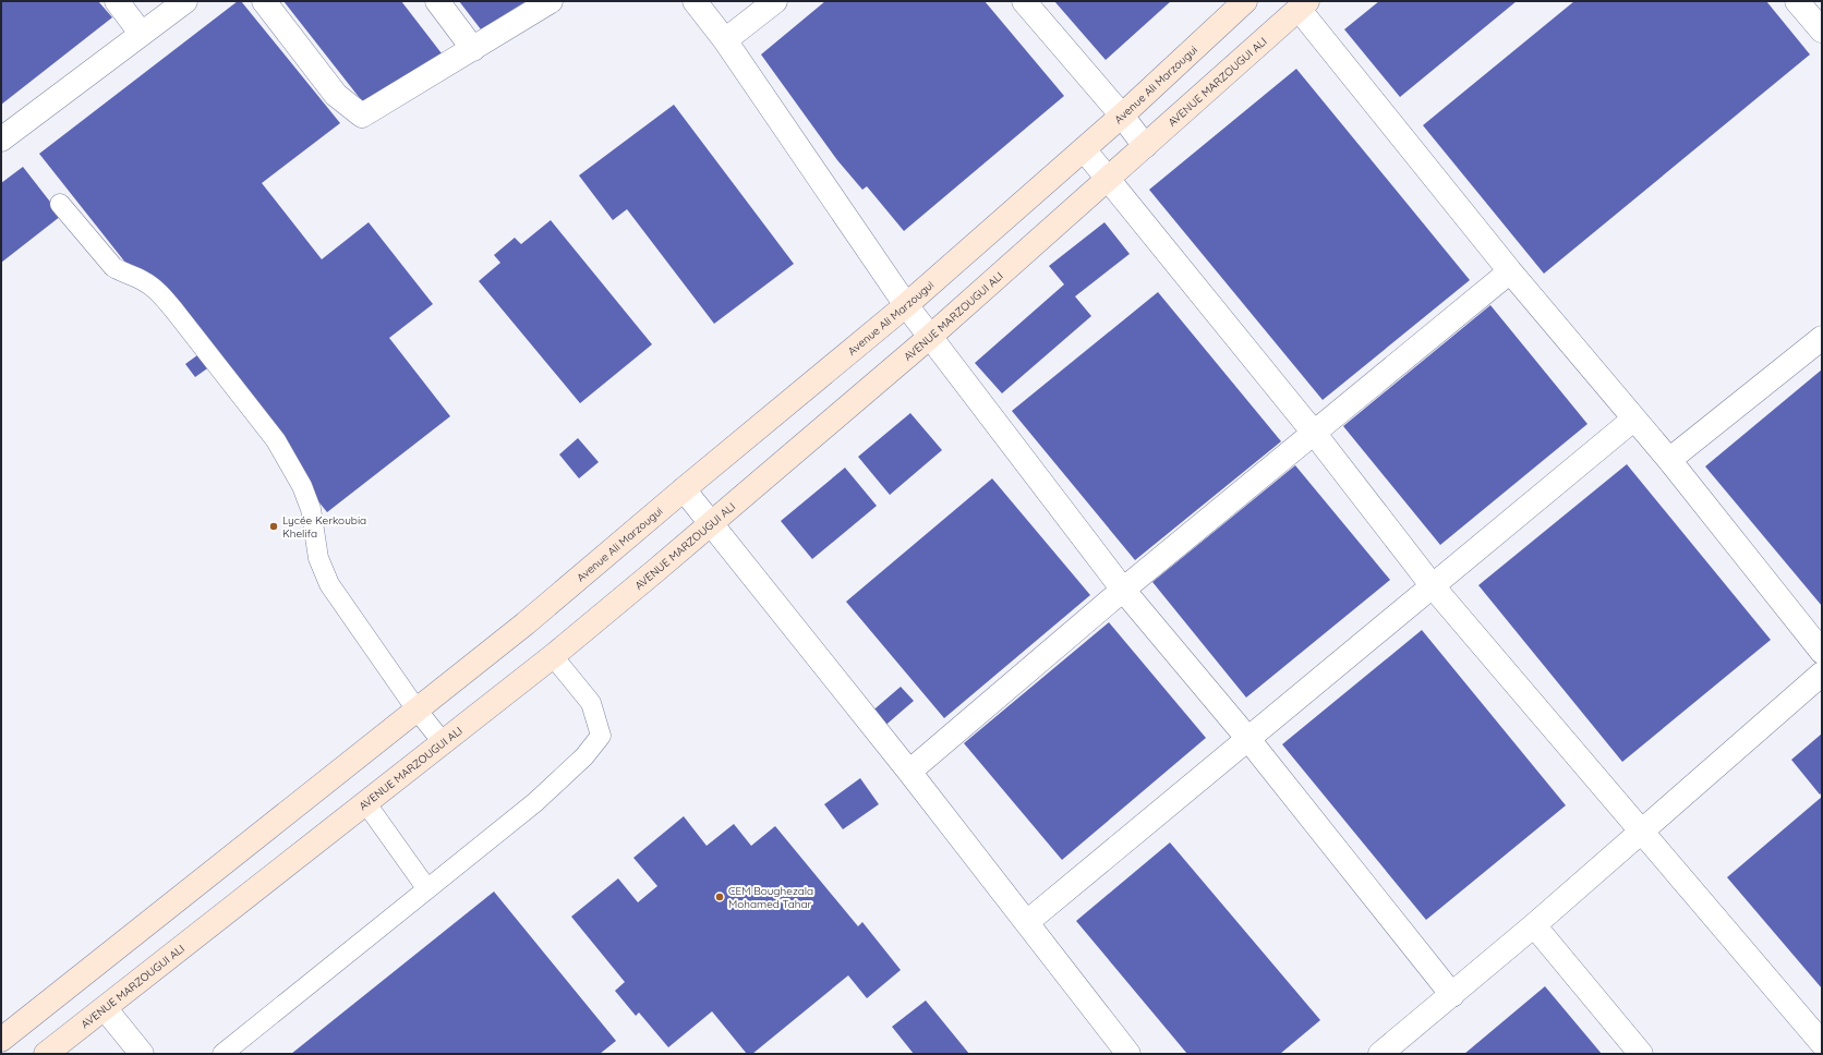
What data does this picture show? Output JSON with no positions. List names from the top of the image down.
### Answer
{
  "streets": {
    "main road": ["AVENUE MARZOUGUI ALI", "Avenue Ali Marzougui"]
  },
  "places": ["Lycée Kerkoubia Khelifa", "CEM Boughezala Mohamed Tahar"]
}
